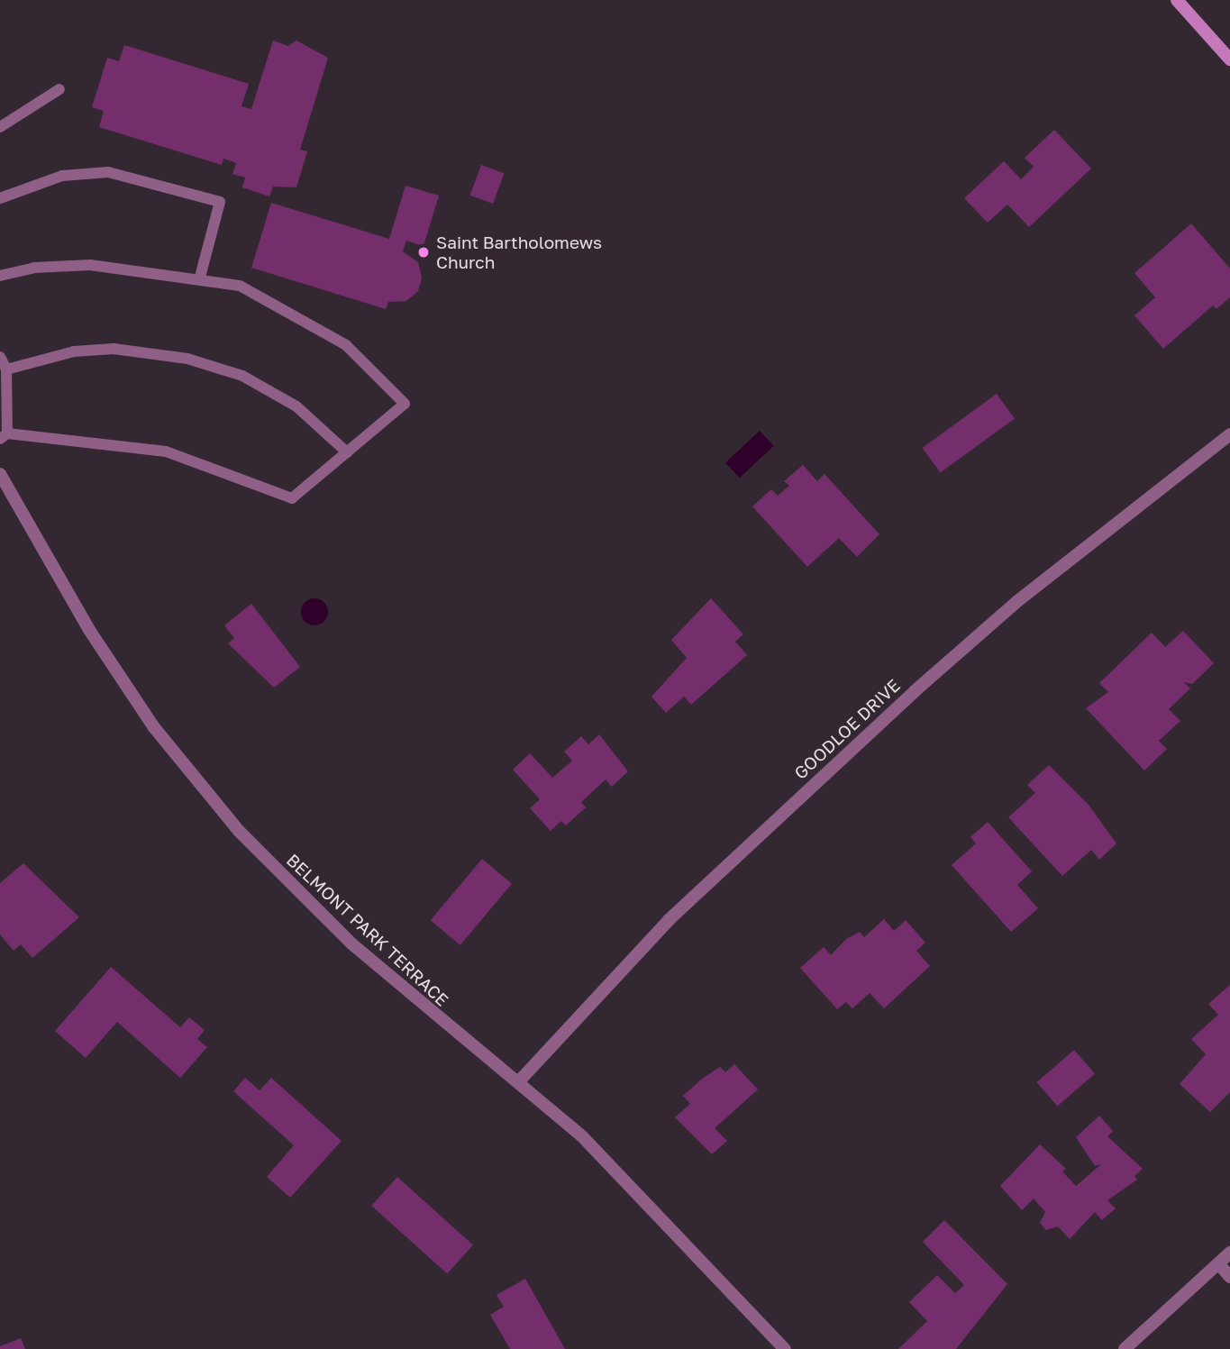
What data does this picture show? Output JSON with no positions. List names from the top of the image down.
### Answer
{
  "streets": {
    "street": ["GOODLOE DRIVE", "BELMONT PARK TERRACE"]
  },
  "crossings": [
    ["GOODLOE DRIVE", "BELMONT PARK TERRACE"]
  ],
  "places": ["Saint Bartholomews Church"]
}
